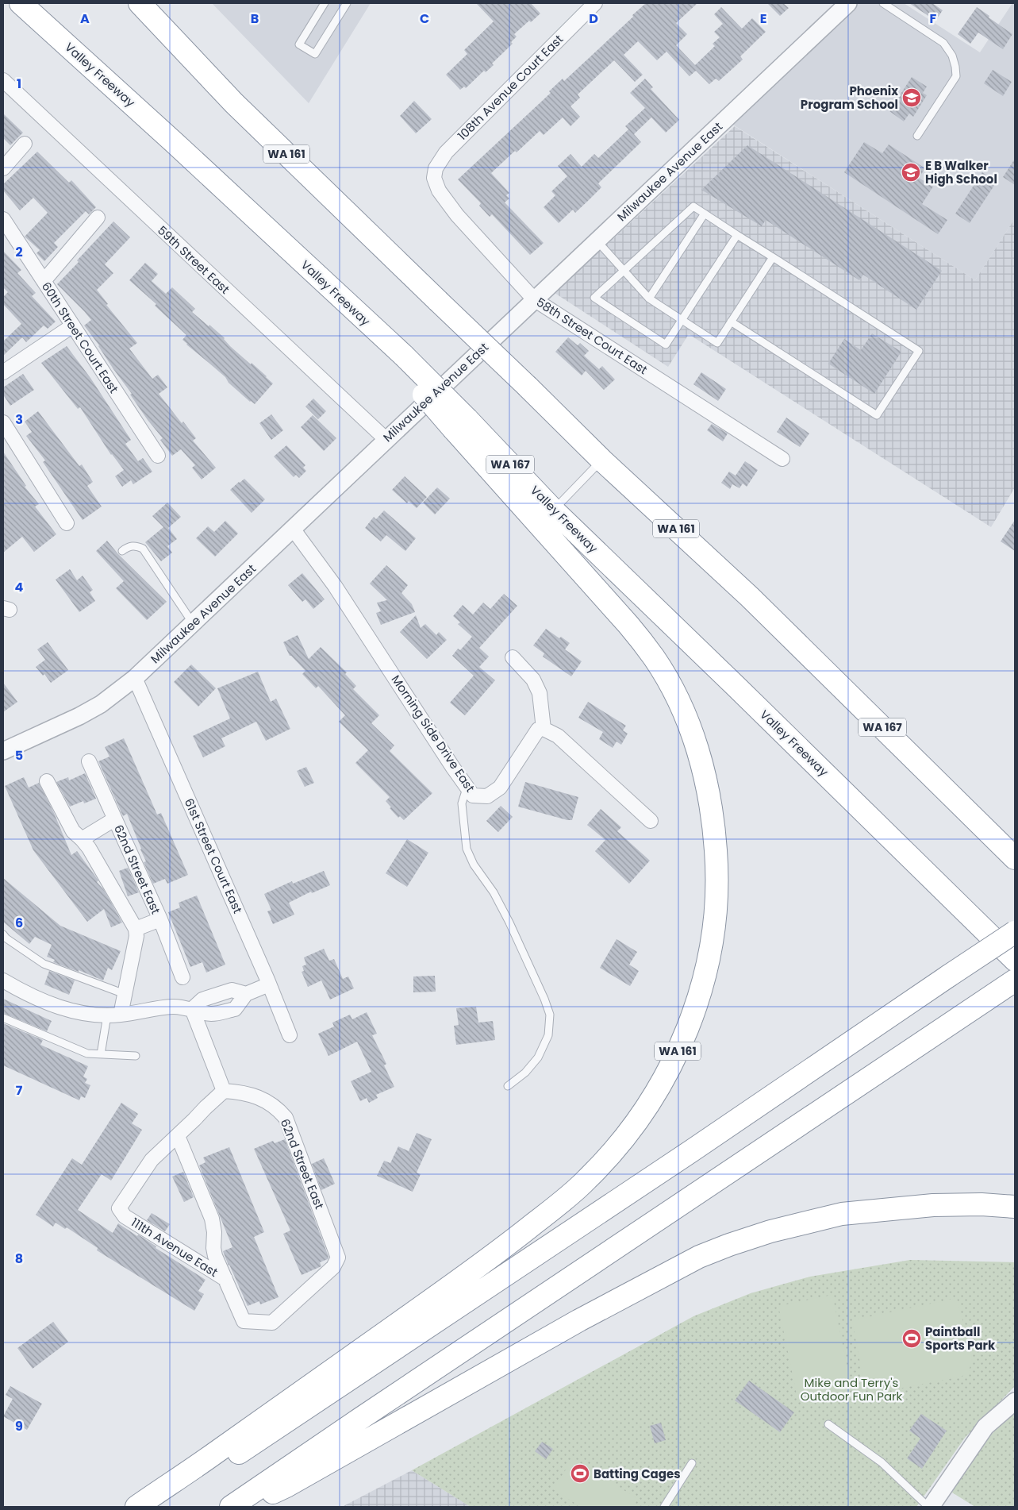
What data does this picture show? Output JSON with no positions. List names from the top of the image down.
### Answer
{
  "streets": {
    "highway": ["Valley Freeway", "WA 161", "WA 167"],
    "street": [
      "108th Avenue Court East",
      "Milwaukee Avenue East",
      "59th Street East",
      "58th Street Court East",
      "60th Street Court East",
      "Morning Side Drive East",
      "61st Street Court East",
      "62nd Street East",
      "111th Avenue East"
    ]
  },
  "crossings": [
    ["Valley Freeway", "WA 161"],
    ["108th Avenue Court East", "58th Street Court East"],
    ["WA 161", "WA 167"],
    ["Milwaukee Avenue East", "59th Street East"],
    ["Milwaukee Avenue East", "58th Street Court East"],
    ["Milwaukee Avenue East", "Morning Side Drive East"],
    ["Milwaukee Avenue East", "61st Street Court East"],
    ["62nd Street East", "111th Avenue East"]
  ],
  "parks": ["Mike and Terry's Outdoor Fun Park"],
  "places": {
    "school or university": ["Phoenix Program School", "E B Walker High School"],
    "sports": ["Paintball Sports Park", "Batting Cages"]
  },
  "grid": {
    "columns": [
      "A",
      "B",
      "C",
      "D",
      "E",
      "F"
    ],
    "rows": [
      "1",
      "2",
      "3",
      "4",
      "5",
      "6",
      "7",
      "8",
      "9"
    ]
  }
}
